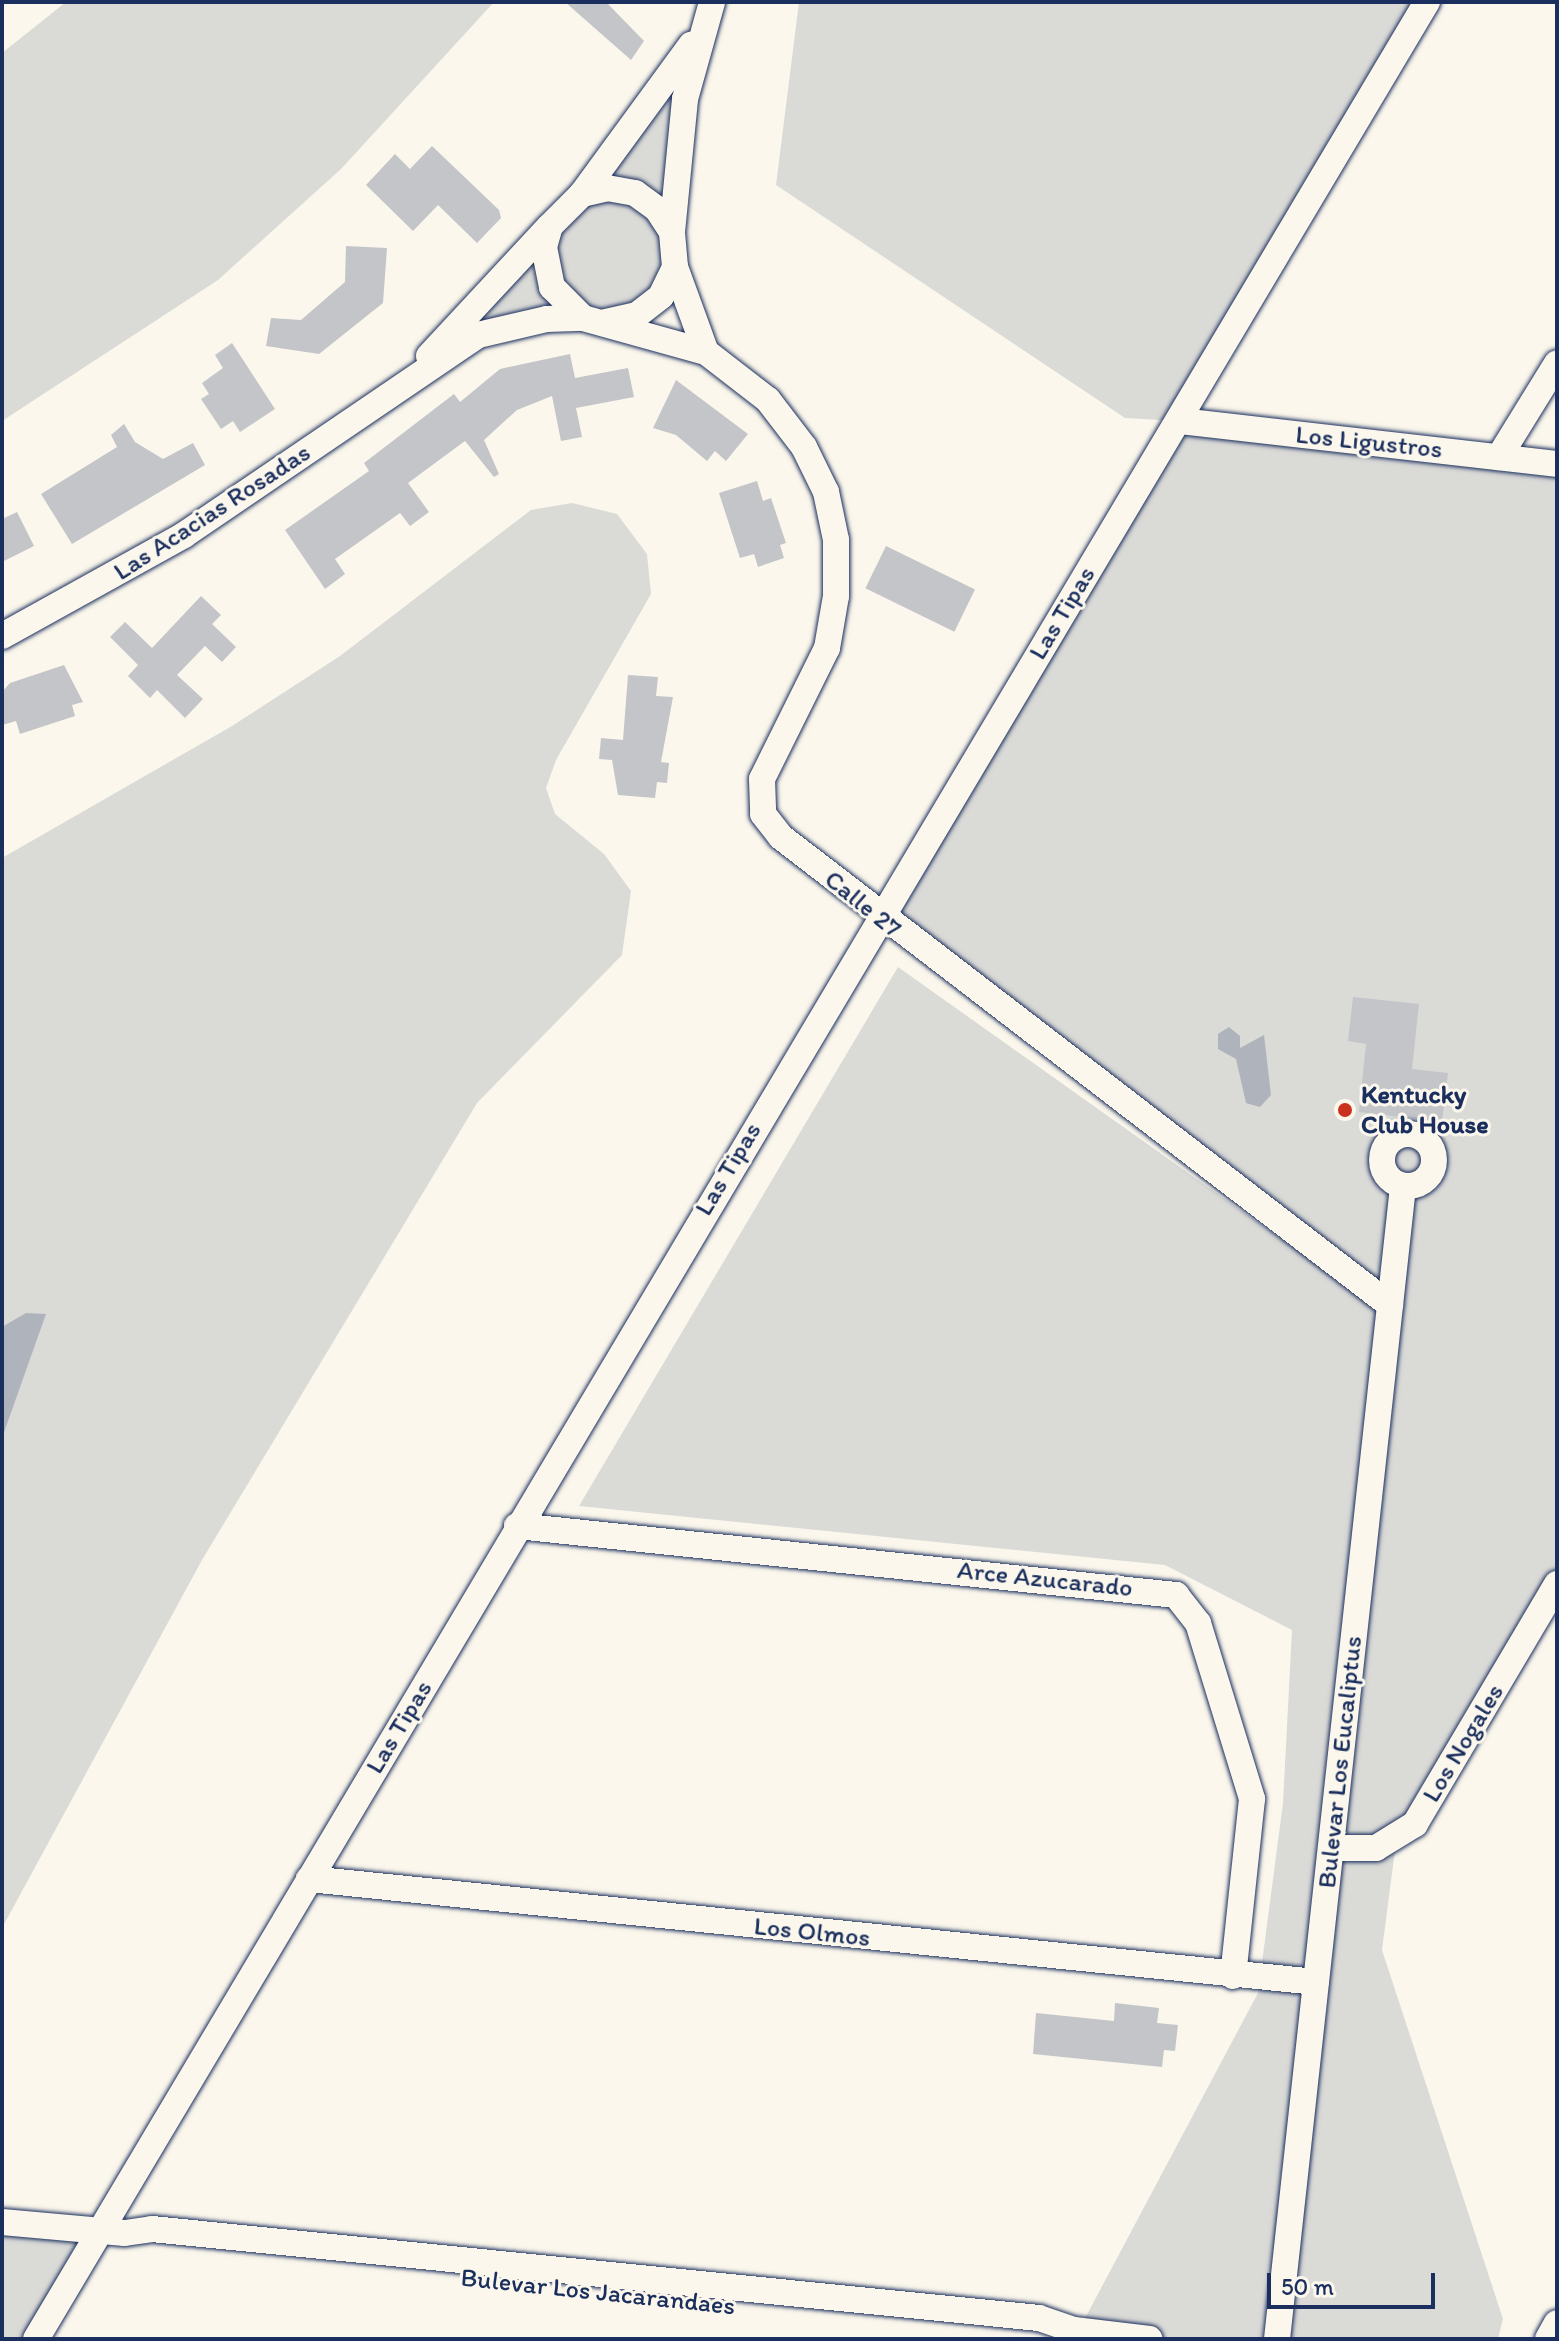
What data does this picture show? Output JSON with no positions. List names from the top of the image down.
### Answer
{
  "streets": {
    "street": [
      "Los Ligustros",
      "Las Acacias Rosadas",
      "Las Tipas",
      "Calle 27",
      "Arce Azucarado",
      "Los Nogales",
      "Bulevar Los Eucaliptus",
      "Los Olmos",
      "Bulevar Los Jacarandaes"
    ]
  },
  "crossings": [
    ["Los Ligustros", "Las Tipas"],
    ["Las Acacias Rosadas", "Calle 27"],
    ["Las Tipas", "Calle 27"],
    ["Las Tipas", "Arce Azucarado"],
    ["Las Tipas", "Los Olmos"],
    ["Las Tipas", "Bulevar Los Jacarandaes"],
    ["Calle 27", "Bulevar Los Eucaliptus"],
    ["Arce Azucarado", "Los Olmos"],
    ["Los Nogales", "Bulevar Los Eucaliptus"],
    ["Bulevar Los Eucaliptus", "Los Olmos"]
  ],
  "places": ["Kentucky Club House"],
  "scale_bar": "50 m"
}
